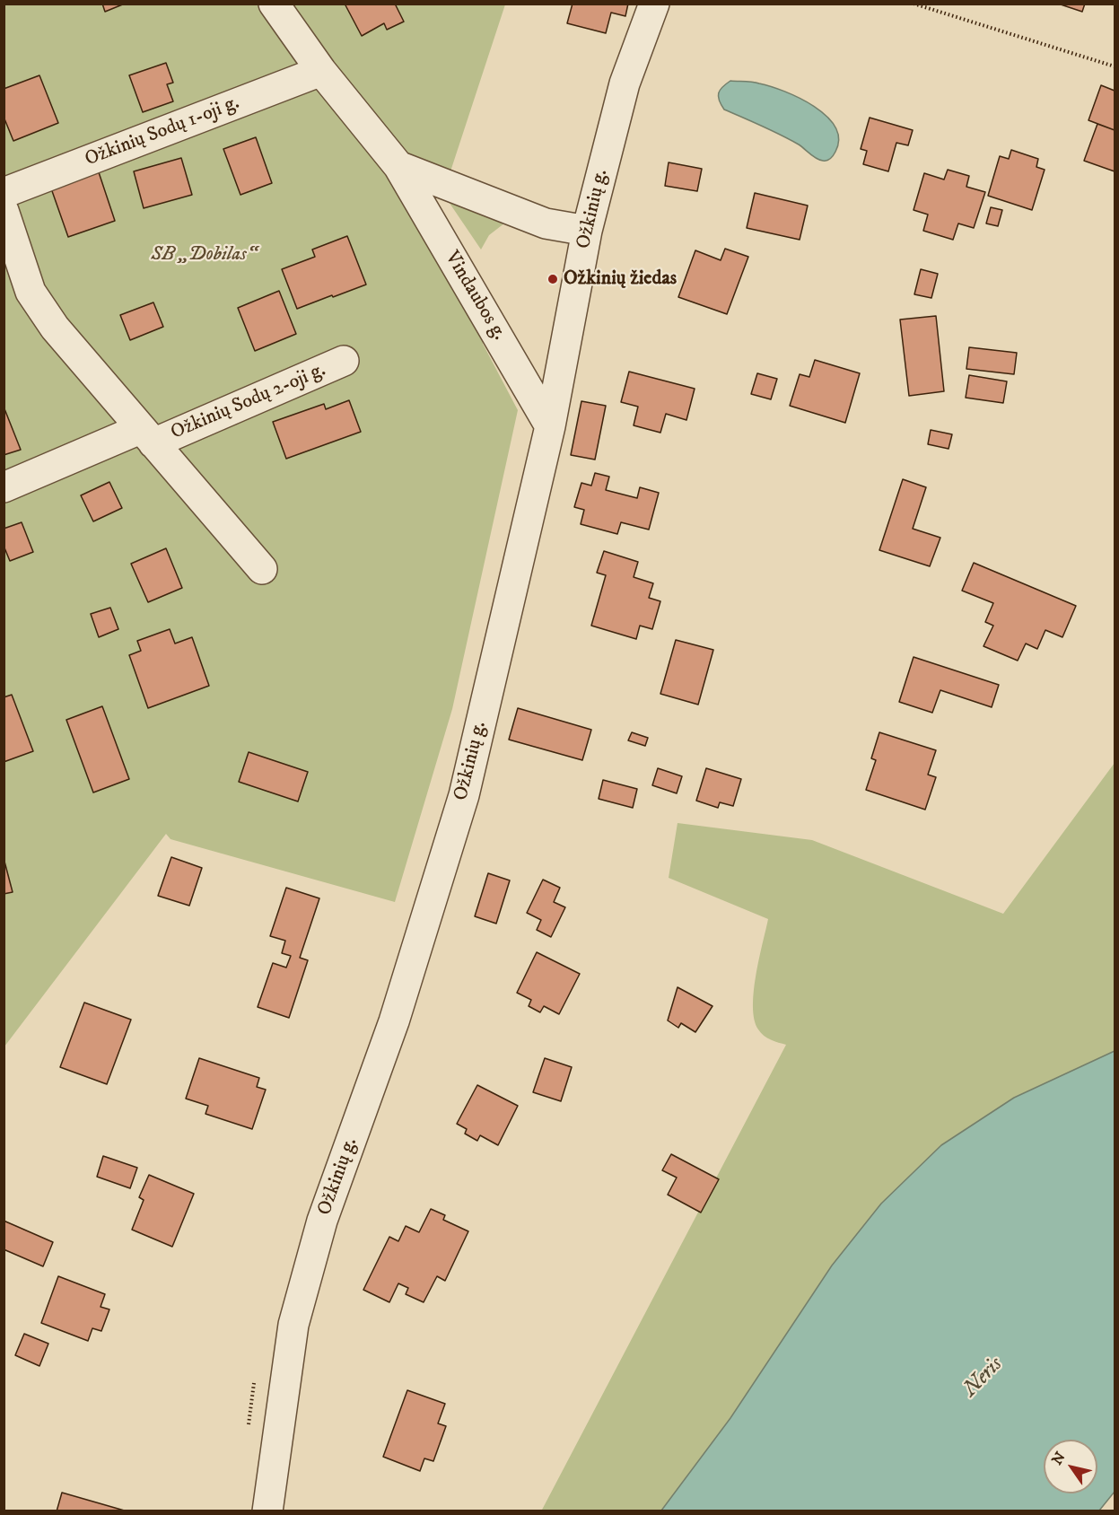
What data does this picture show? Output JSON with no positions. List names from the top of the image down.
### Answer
{
  "streets": {
    "street": [
      "Ožkinių Sodų 1-oji g.",
      "Ožkinių g.",
      "Vindaubos g.",
      "Ožkinių Sodų 2-oji g."
    ]
  },
  "crossings": [
    ["Ožkinių Sodų 1-oji g.", "Vindaubos g."],
    ["Ožkinių g.", "Vindaubos g."]
  ],
  "water": ["Neris"],
  "parks": ["SB „Dobilas“"],
  "places": ["Ožkinių žiedas"],
  "north": "top left"
}
